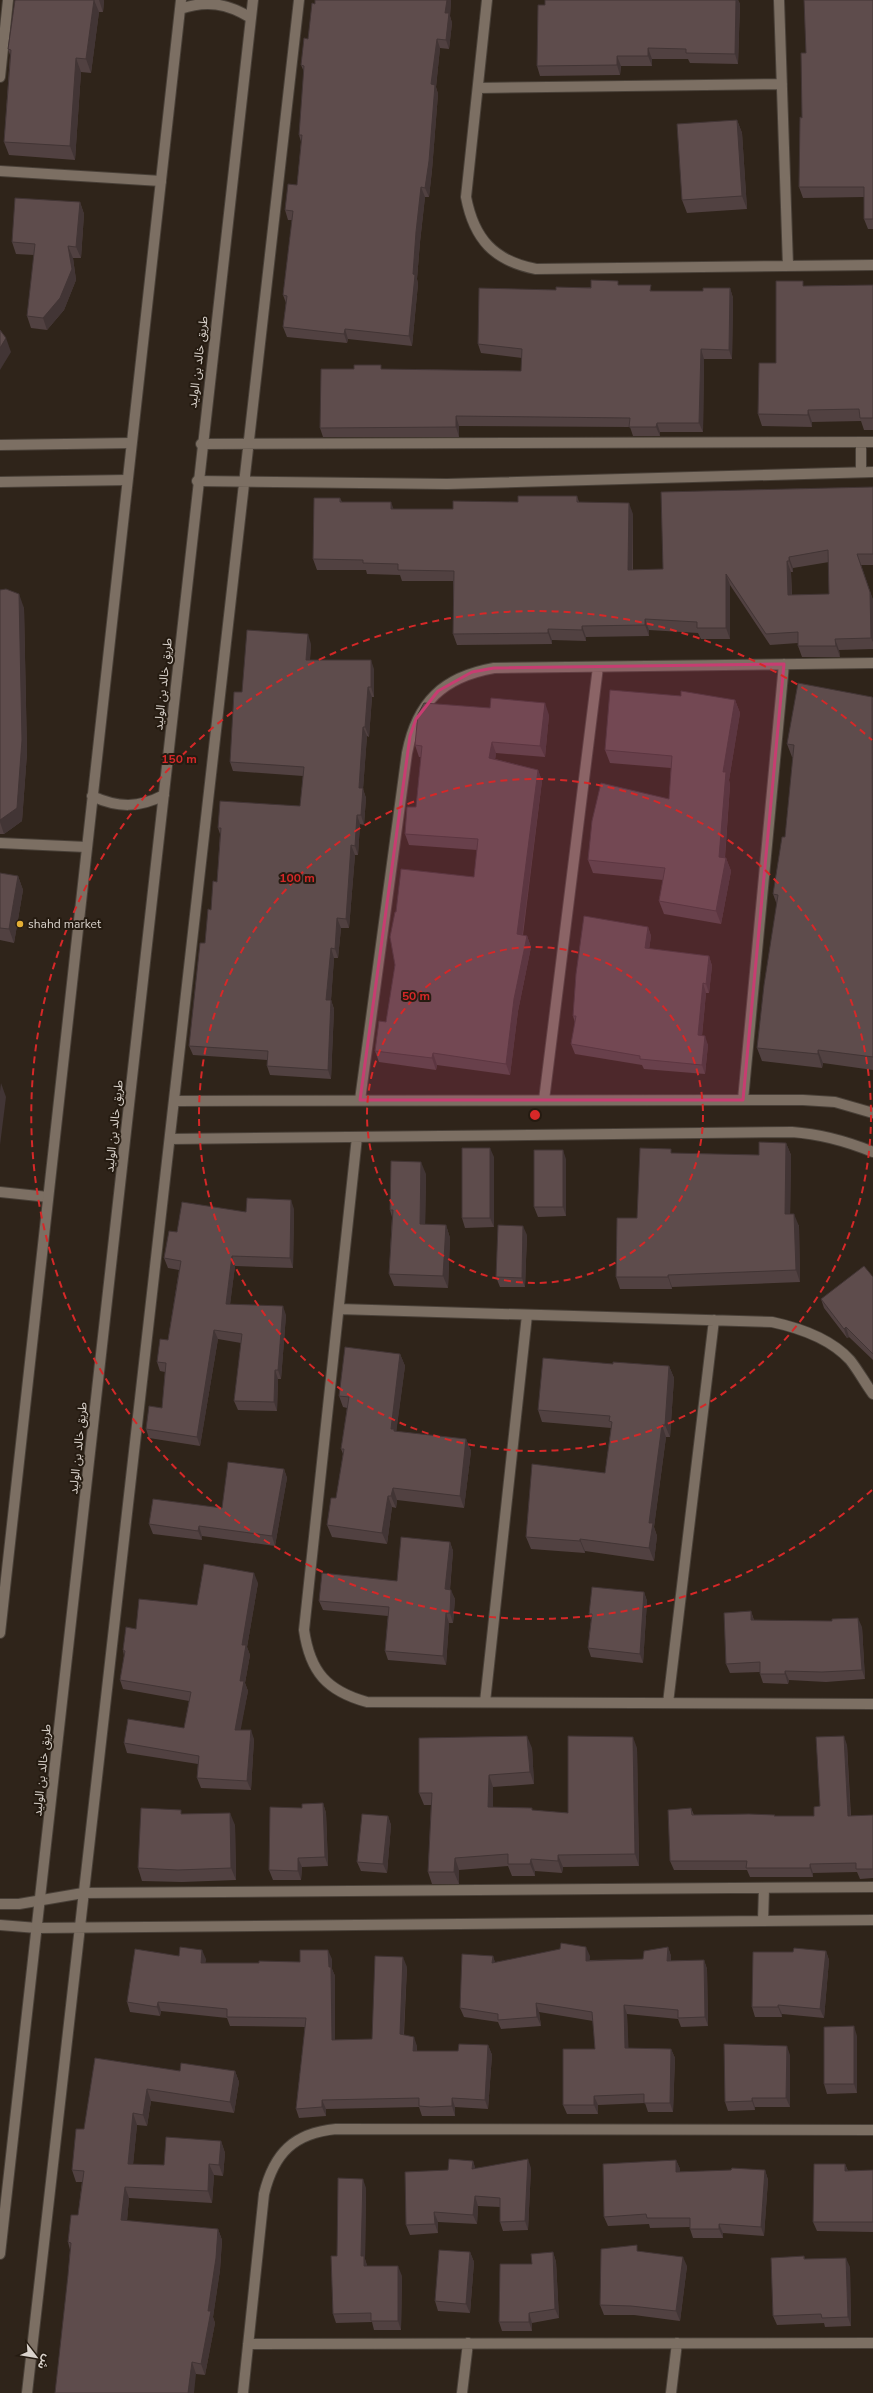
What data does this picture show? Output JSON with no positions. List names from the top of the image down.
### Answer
{
  "streets": {
    "street": ["طريق خالد بن الوليد"]
  },
  "places": ["shahd market"],
  "north": "bottom right",
  "rings": ["150 m", "100 m", "50 m"]
}
